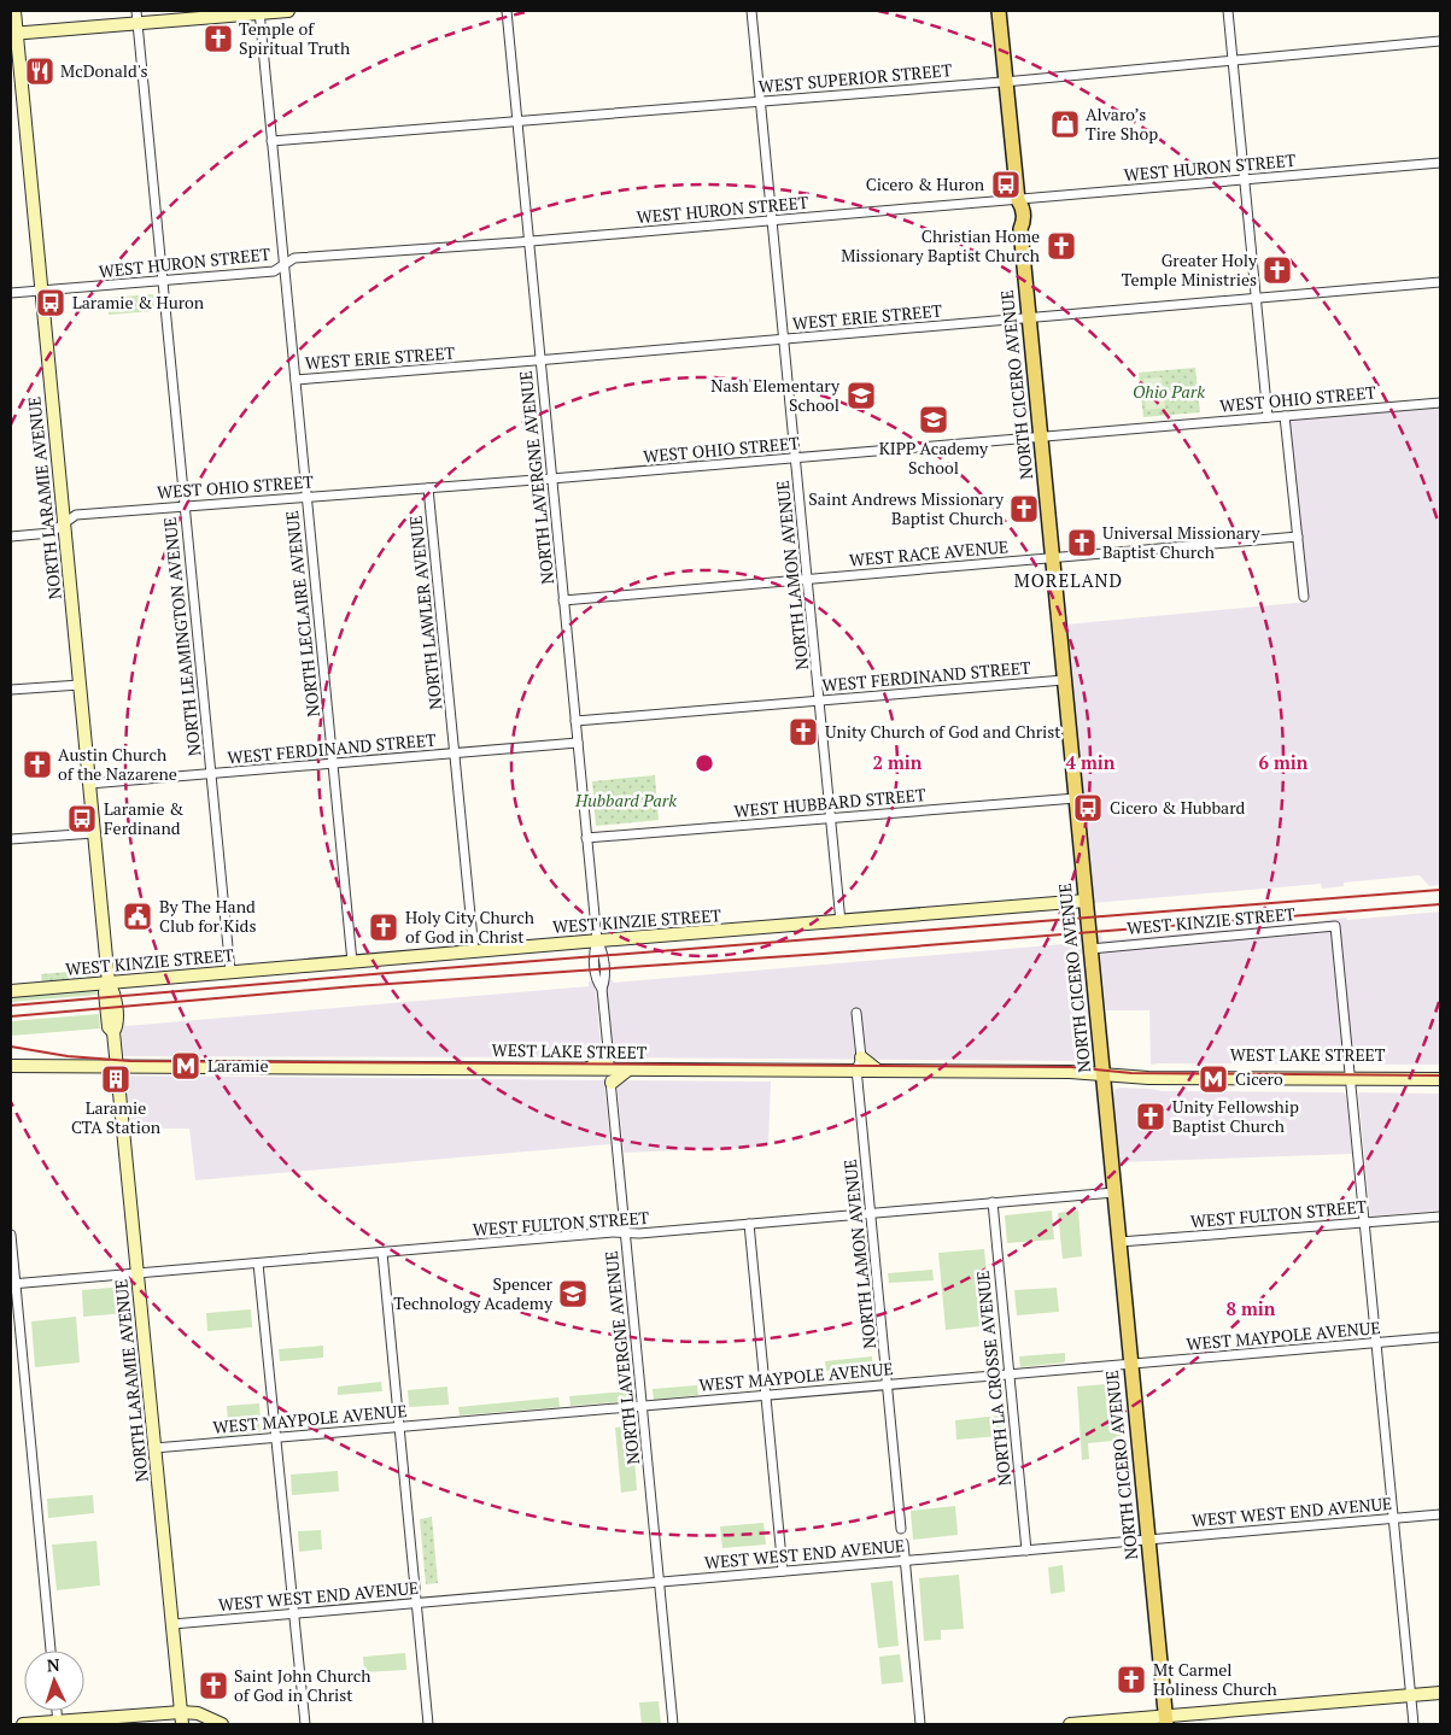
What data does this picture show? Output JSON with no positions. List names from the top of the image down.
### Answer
{
  "streets": {
    "main road": ["NORTH CICERO AVENUE"],
    "street": [
      "WEST SUPERIOR STREET",
      "WEST HURON STREET",
      "WEST ERIE STREET",
      "WEST OHIO STREET",
      "NORTH LAVERGNE AVENUE",
      "NORTH LARAMIE AVENUE",
      "WEST RACE AVENUE",
      "NORTH LAMON AVENUE",
      "NORTH LAWLER AVENUE",
      "NORTH LECLAIRE AVENUE",
      "NORTH LEAMINGTON AVENUE",
      "WEST FERDINAND STREET",
      "WEST HUBBARD STREET",
      "WEST KINZIE STREET",
      "WEST LAKE STREET",
      "WEST FULTON STREET",
      "WEST MAYPOLE AVENUE",
      "NORTH LA CROSSE AVENUE",
      "WEST WEST END AVENUE"
    ]
  },
  "crossings": [
    ["WEST SUPERIOR STREET", "NORTH CICERO AVENUE"],
    ["WEST SUPERIOR STREET", "NORTH LAVERGNE AVENUE"],
    ["WEST SUPERIOR STREET", "NORTH LAMON AVENUE"],
    ["WEST SUPERIOR STREET", "NORTH LECLAIRE AVENUE"],
    ["WEST HURON STREET", "NORTH CICERO AVENUE"],
    ["WEST HURON STREET", "NORTH LAVERGNE AVENUE"],
    ["WEST HURON STREET", "NORTH LARAMIE AVENUE"],
    ["WEST HURON STREET", "NORTH LAMON AVENUE"],
    ["WEST HURON STREET", "NORTH LECLAIRE AVENUE"],
    ["WEST HURON STREET", "NORTH LEAMINGTON AVENUE"],
    ["WEST ERIE STREET", "NORTH CICERO AVENUE"],
    ["WEST ERIE STREET", "NORTH LAVERGNE AVENUE"],
    ["WEST ERIE STREET", "NORTH LAMON AVENUE"],
    ["WEST ERIE STREET", "NORTH LECLAIRE AVENUE"],
    ["NORTH CICERO AVENUE", "WEST OHIO STREET"],
    ["NORTH CICERO AVENUE", "WEST RACE AVENUE"],
    ["NORTH CICERO AVENUE", "WEST FERDINAND STREET"],
    ["NORTH CICERO AVENUE", "WEST HUBBARD STREET"],
    ["NORTH CICERO AVENUE", "WEST KINZIE STREET"],
    ["NORTH CICERO AVENUE", "WEST LAKE STREET"],
    ["NORTH CICERO AVENUE", "WEST FULTON STREET"],
    ["NORTH CICERO AVENUE", "WEST MAYPOLE AVENUE"],
    ["NORTH CICERO AVENUE", "WEST WEST END AVENUE"],
    ["WEST OHIO STREET", "NORTH LAVERGNE AVENUE"],
    ["WEST OHIO STREET", "NORTH LARAMIE AVENUE"],
    ["WEST OHIO STREET", "NORTH LAMON AVENUE"],
    ["WEST OHIO STREET", "NORTH LAWLER AVENUE"],
    ["WEST OHIO STREET", "NORTH LECLAIRE AVENUE"],
    ["WEST OHIO STREET", "NORTH LEAMINGTON AVENUE"],
    ["NORTH LAVERGNE AVENUE", "WEST RACE AVENUE"],
    ["NORTH LAVERGNE AVENUE", "WEST FERDINAND STREET"],
    ["NORTH LAVERGNE AVENUE", "WEST HUBBARD STREET"],
    ["NORTH LAVERGNE AVENUE", "WEST KINZIE STREET"],
    ["NORTH LAVERGNE AVENUE", "WEST LAKE STREET"],
    ["NORTH LAVERGNE AVENUE", "WEST FULTON STREET"],
    ["NORTH LAVERGNE AVENUE", "WEST MAYPOLE AVENUE"],
    ["NORTH LAVERGNE AVENUE", "WEST WEST END AVENUE"],
    ["NORTH LARAMIE AVENUE", "WEST FERDINAND STREET"],
    ["NORTH LARAMIE AVENUE", "WEST KINZIE STREET"],
    ["NORTH LARAMIE AVENUE", "WEST LAKE STREET"],
    ["NORTH LARAMIE AVENUE", "WEST FULTON STREET"],
    ["NORTH LARAMIE AVENUE", "WEST MAYPOLE AVENUE"],
    ["NORTH LARAMIE AVENUE", "WEST WEST END AVENUE"],
    ["WEST RACE AVENUE", "NORTH LAMON AVENUE"],
    ["NORTH LAMON AVENUE", "WEST FERDINAND STREET"],
    ["NORTH LAMON AVENUE", "WEST HUBBARD STREET"],
    ["NORTH LAMON AVENUE", "WEST KINZIE STREET"],
    ["NORTH LAMON AVENUE", "WEST LAKE STREET"],
    ["NORTH LAMON AVENUE", "WEST FULTON STREET"],
    ["NORTH LAMON AVENUE", "WEST MAYPOLE AVENUE"],
    ["NORTH LAWLER AVENUE", "WEST FERDINAND STREET"],
    ["NORTH LAWLER AVENUE", "WEST KINZIE STREET"],
    ["NORTH LECLAIRE AVENUE", "WEST FERDINAND STREET"],
    ["NORTH LECLAIRE AVENUE", "WEST KINZIE STREET"],
    ["NORTH LEAMINGTON AVENUE", "WEST FERDINAND STREET"],
    ["NORTH LEAMINGTON AVENUE", "WEST KINZIE STREET"],
    ["WEST KINZIE STREET", "WEST LAKE STREET"],
    ["WEST FULTON STREET", "NORTH LA CROSSE AVENUE"],
    ["WEST MAYPOLE AVENUE", "NORTH LA CROSSE AVENUE"],
    ["NORTH LA CROSSE AVENUE", "WEST WEST END AVENUE"]
  ],
  "districts": ["MORELAND"],
  "parks": ["Ohio Park", "Hubbard Park"],
  "places": {
    "church": [
      "Temple of Spiritual Truth",
      "Christian Home Missionary Baptist Church",
      "Greater Holy Temple Ministries",
      "Saint Andrews Missionary Baptist Church",
      "Universal Missionary Baptist Church",
      "Unity Church of God and Christ",
      "Austin Church of the Nazarene",
      "Holy City Church of God in Christ",
      "Unity Fellowship Baptist Church",
      "Mt Carmel Holiness Church",
      "Saint John Church of God in Christ"
    ],
    "restaurant": ["McDonald's"],
    "shop": ["Alvaro’s Tire Shop"],
    "bus stop": [
      "Cicero & Huron",
      "Laramie & Huron",
      "Cicero & Hubbard",
      "Laramie & Ferdinand"
    ],
    "school or university": ["Nash Elementary School", "KIPP Academy School", "Spencer Technology Academy"],
    "public building": ["By The Hand Club for Kids"],
    "metro station": ["Laramie", "Cicero"],
    "building": ["Laramie CTA Station"]
  },
  "north": "top",
  "rings": [
    "2 min",
    "4 min",
    "6 min",
    "8 min"
  ]
}
